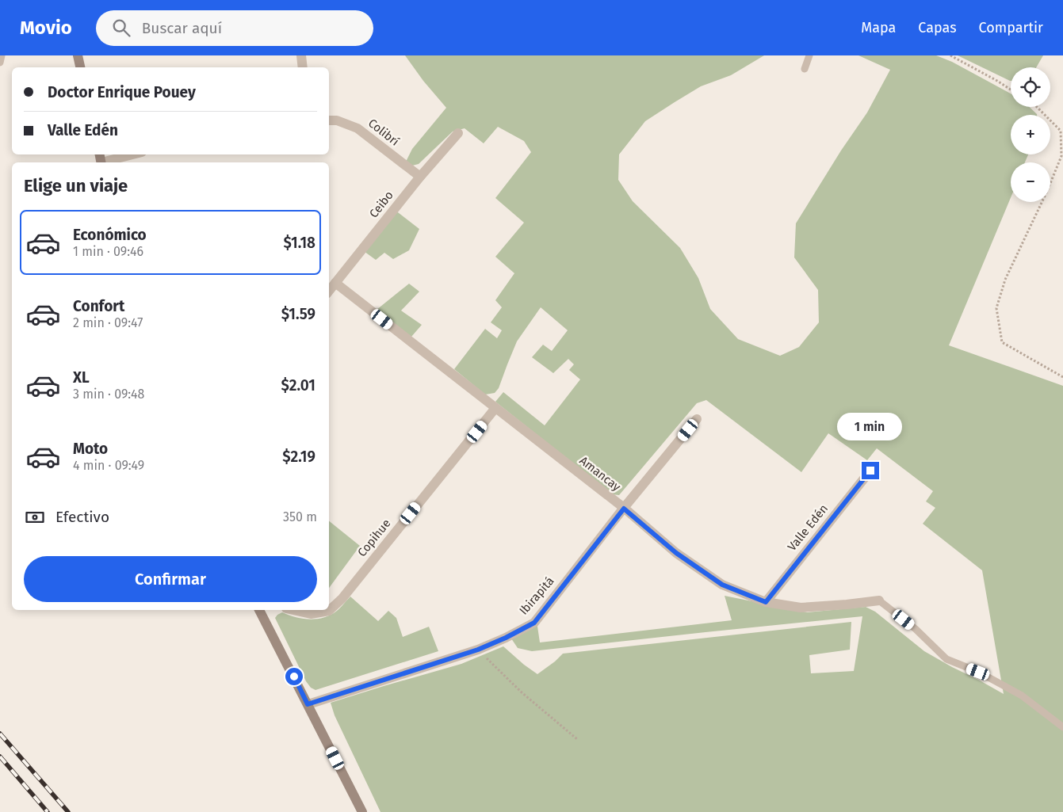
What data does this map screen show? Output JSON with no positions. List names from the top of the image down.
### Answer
{
  "streets": {
    "street": [
      "Colibrí",
      "Ceibo",
      "Amancay",
      "Valle Edén",
      "Copihue",
      "Ibirapitá"
    ]
  },
  "crossings": [
    ["Colibrí", "Ceibo"],
    ["Ceibo", "Amancay"],
    ["Amancay", "Valle Edén"],
    ["Amancay", "Copihue"],
    ["Amancay", "Ibirapitá"]
  ],
  "page": {
    "header": "Movio",
    "search": "Buscar aquí",
    "nav": ["Mapa", "Capas", "Compartir"],
    "map_buttons": ["+", "−"],
    "banner": ["Doctor Enrique Pouey", "Valle Edén"],
    "heading": "Elige un viaje",
    "list": [
      {
        "name": "Económico",
        "note": "1 min · 09:46",
        "value": "$1.18"
      },
      {
        "name": "Confort",
        "note": "2 min · 09:47",
        "value": "$1.59"
      },
      {
        "name": "XL",
        "note": "3 min · 09:48",
        "value": "$2.01"
      },
      {
        "name": "Moto",
        "note": "4 min · 09:49",
        "value": "$2.19"
      }
    ],
    "bubble": "1 min",
    "pay": ["Efectivo", "350 m"],
    "buttons": "Confirmar"
  }
}
